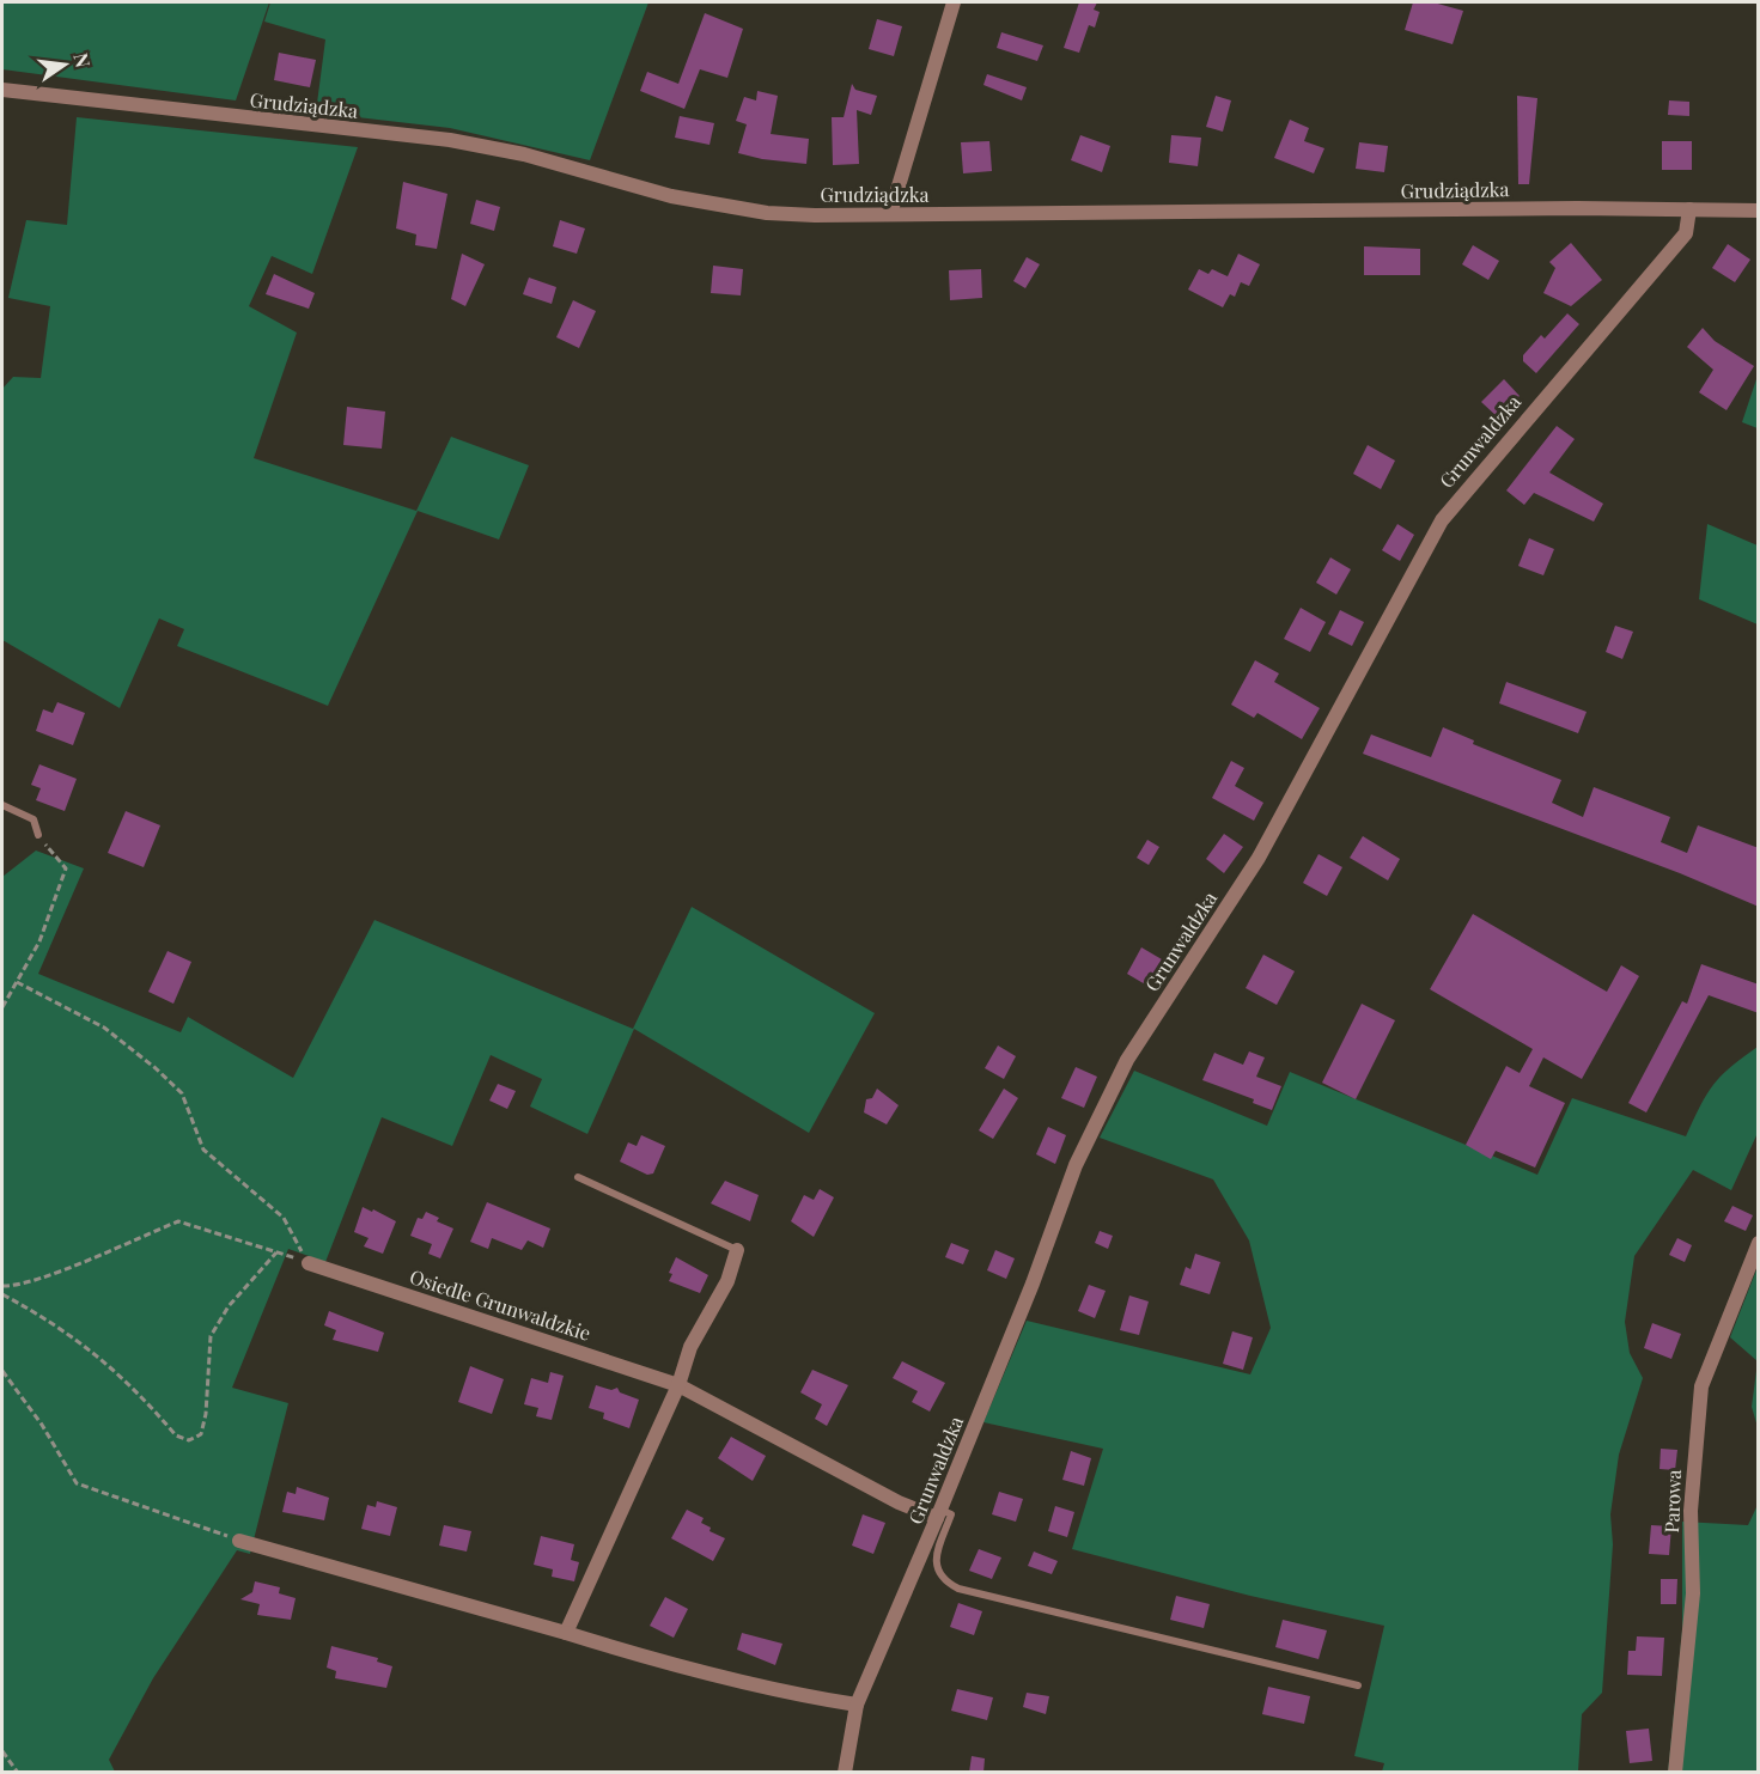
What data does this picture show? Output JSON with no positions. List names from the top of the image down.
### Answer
{
  "streets": {
    "street": [
      "Grudziądzka",
      "Grunwaldzka",
      "Osiedle Grunwaldzkie",
      "Parowa"
    ]
  },
  "crossings": [
    ["Grudziądzka", "Grunwaldzka"],
    ["Grunwaldzka", "Osiedle Grunwaldzkie"]
  ],
  "north": "right"
}
